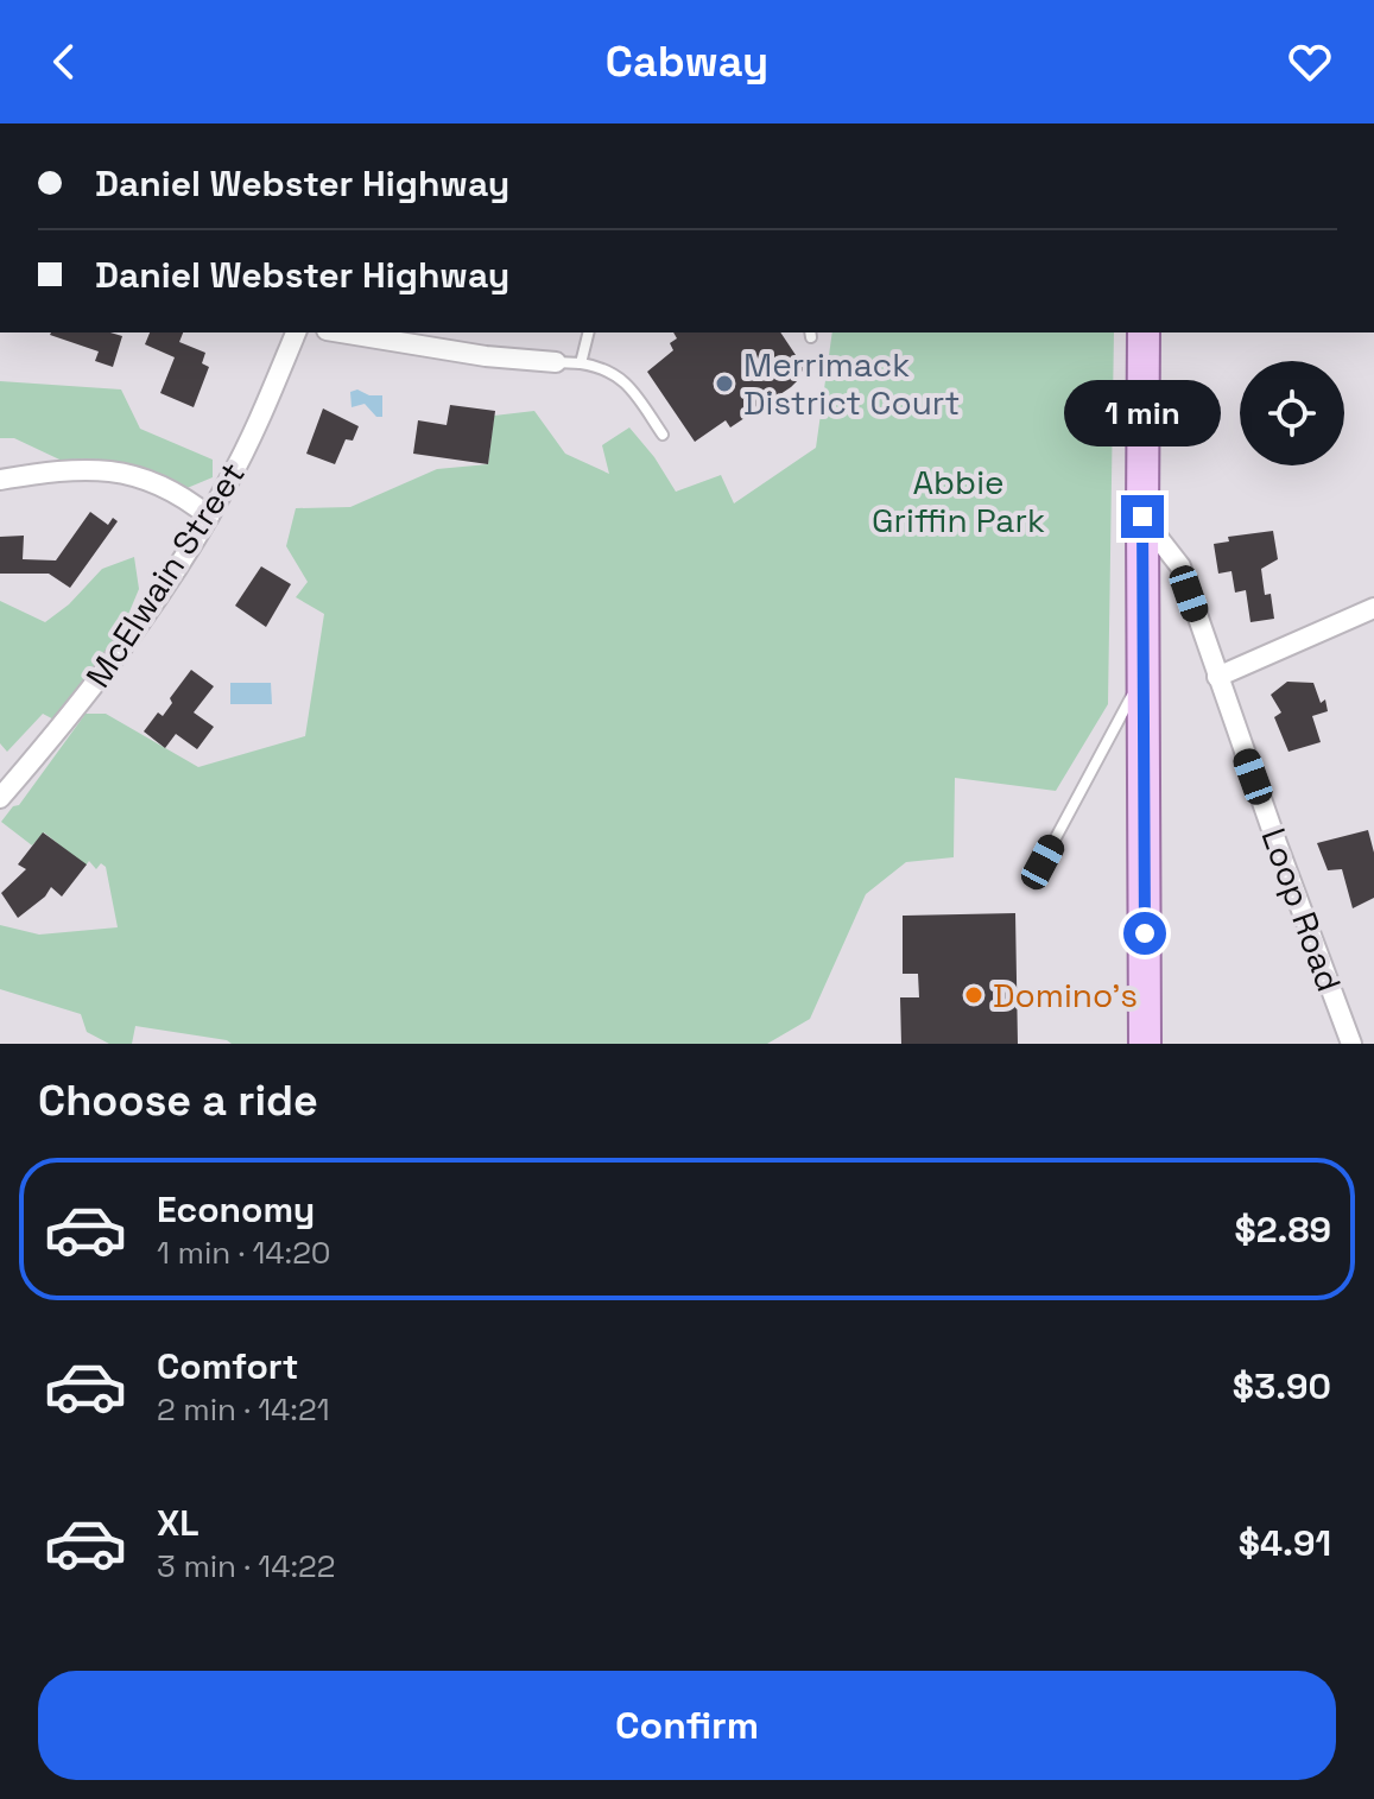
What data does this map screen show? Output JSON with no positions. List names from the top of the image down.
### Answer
{
  "streets": {
    "street": ["McElwain Street", "Loop Road"]
  },
  "parks": ["Abbie Griffin Park"],
  "places": ["Merrimack District Court", "Domino's"],
  "page": {
    "header": "Cabway",
    "banner": ["Daniel Webster Highway", "Daniel Webster Highway"],
    "bubble": "1 min",
    "heading": "Choose a ride",
    "list": [
      {
        "name": "Economy",
        "note": "1 min · 14:20",
        "value": "$2.89"
      },
      {
        "name": "Comfort",
        "note": "2 min · 14:21",
        "value": "$3.90"
      },
      {
        "name": "XL",
        "note": "3 min · 14:22",
        "value": "$4.91"
      }
    ],
    "buttons": "Confirm"
  }
}
